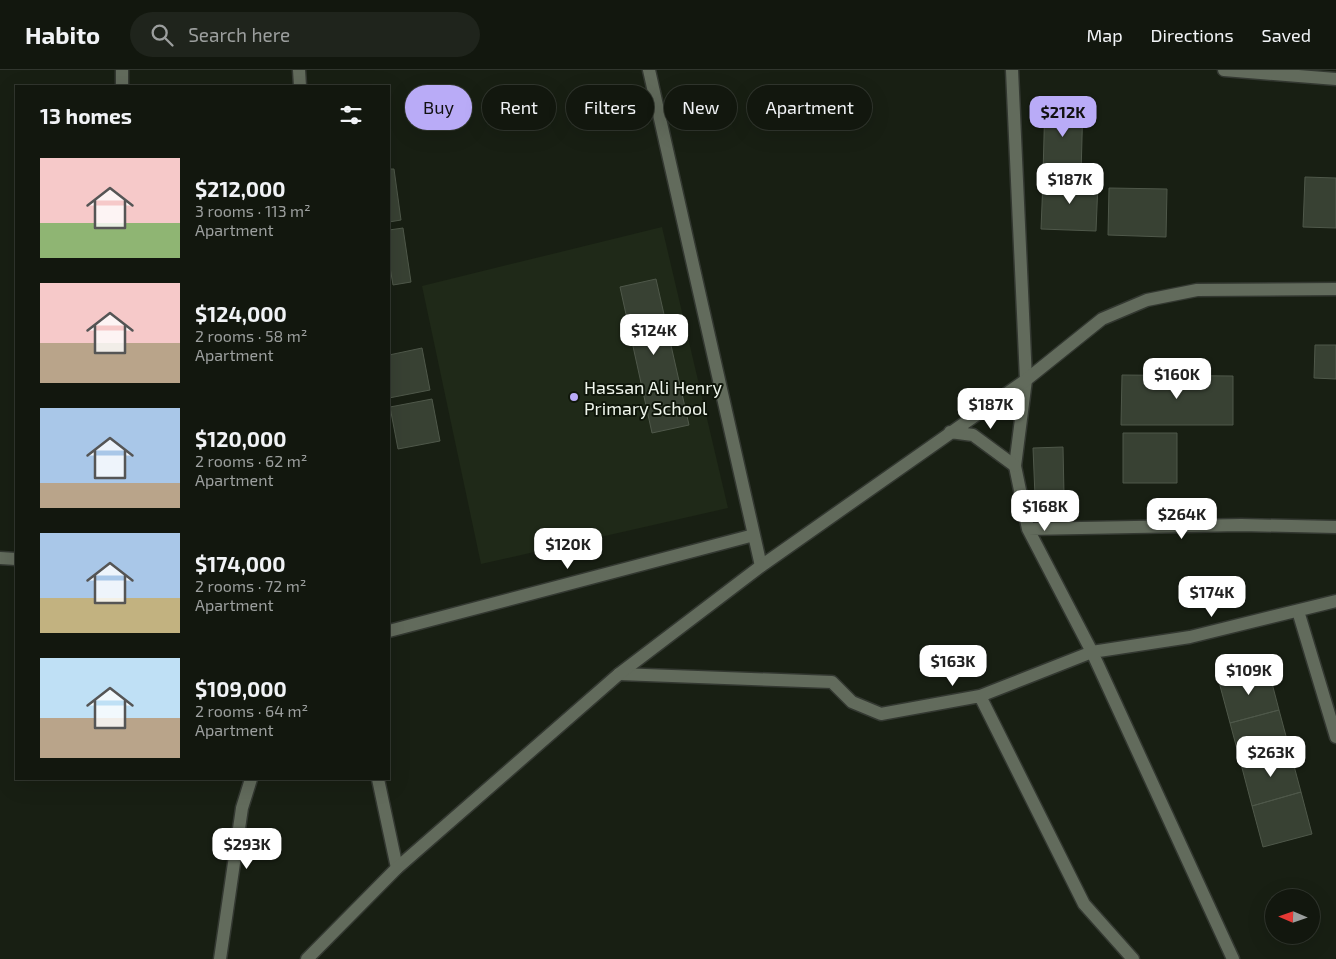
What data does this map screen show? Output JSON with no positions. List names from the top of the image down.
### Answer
{
  "places": ["Hassan Ali Henry Primary School"],
  "north": "left",
  "page": {
    "header": "Habito",
    "search": "Search here",
    "nav": ["Map", "Directions", "Saved"],
    "chip": [
      "Buy",
      "Rent",
      "Filters",
      "New",
      "Apartment"
    ],
    "heading": "13 homes",
    "price": [
      "$212K",
      "$187K",
      "$124K",
      "$160K",
      "$187K",
      "$168K",
      "$264K",
      "$120K",
      "$174K",
      "$163K",
      "$109K",
      "$263K",
      "$293K"
    ],
    "list": [
      {
        "name": "$212,000",
        "note": "3 rooms · 113 m² · Apartment"
      },
      {
        "name": "$124,000",
        "note": "2 rooms · 58 m² · Apartment"
      },
      {
        "name": "$120,000",
        "note": "2 rooms · 62 m² · Apartment"
      },
      {
        "name": "$174,000",
        "note": "2 rooms · 72 m² · Apartment"
      },
      {
        "name": "$109,000",
        "note": "2 rooms · 64 m² · Apartment"
      }
    ]
  }
}
